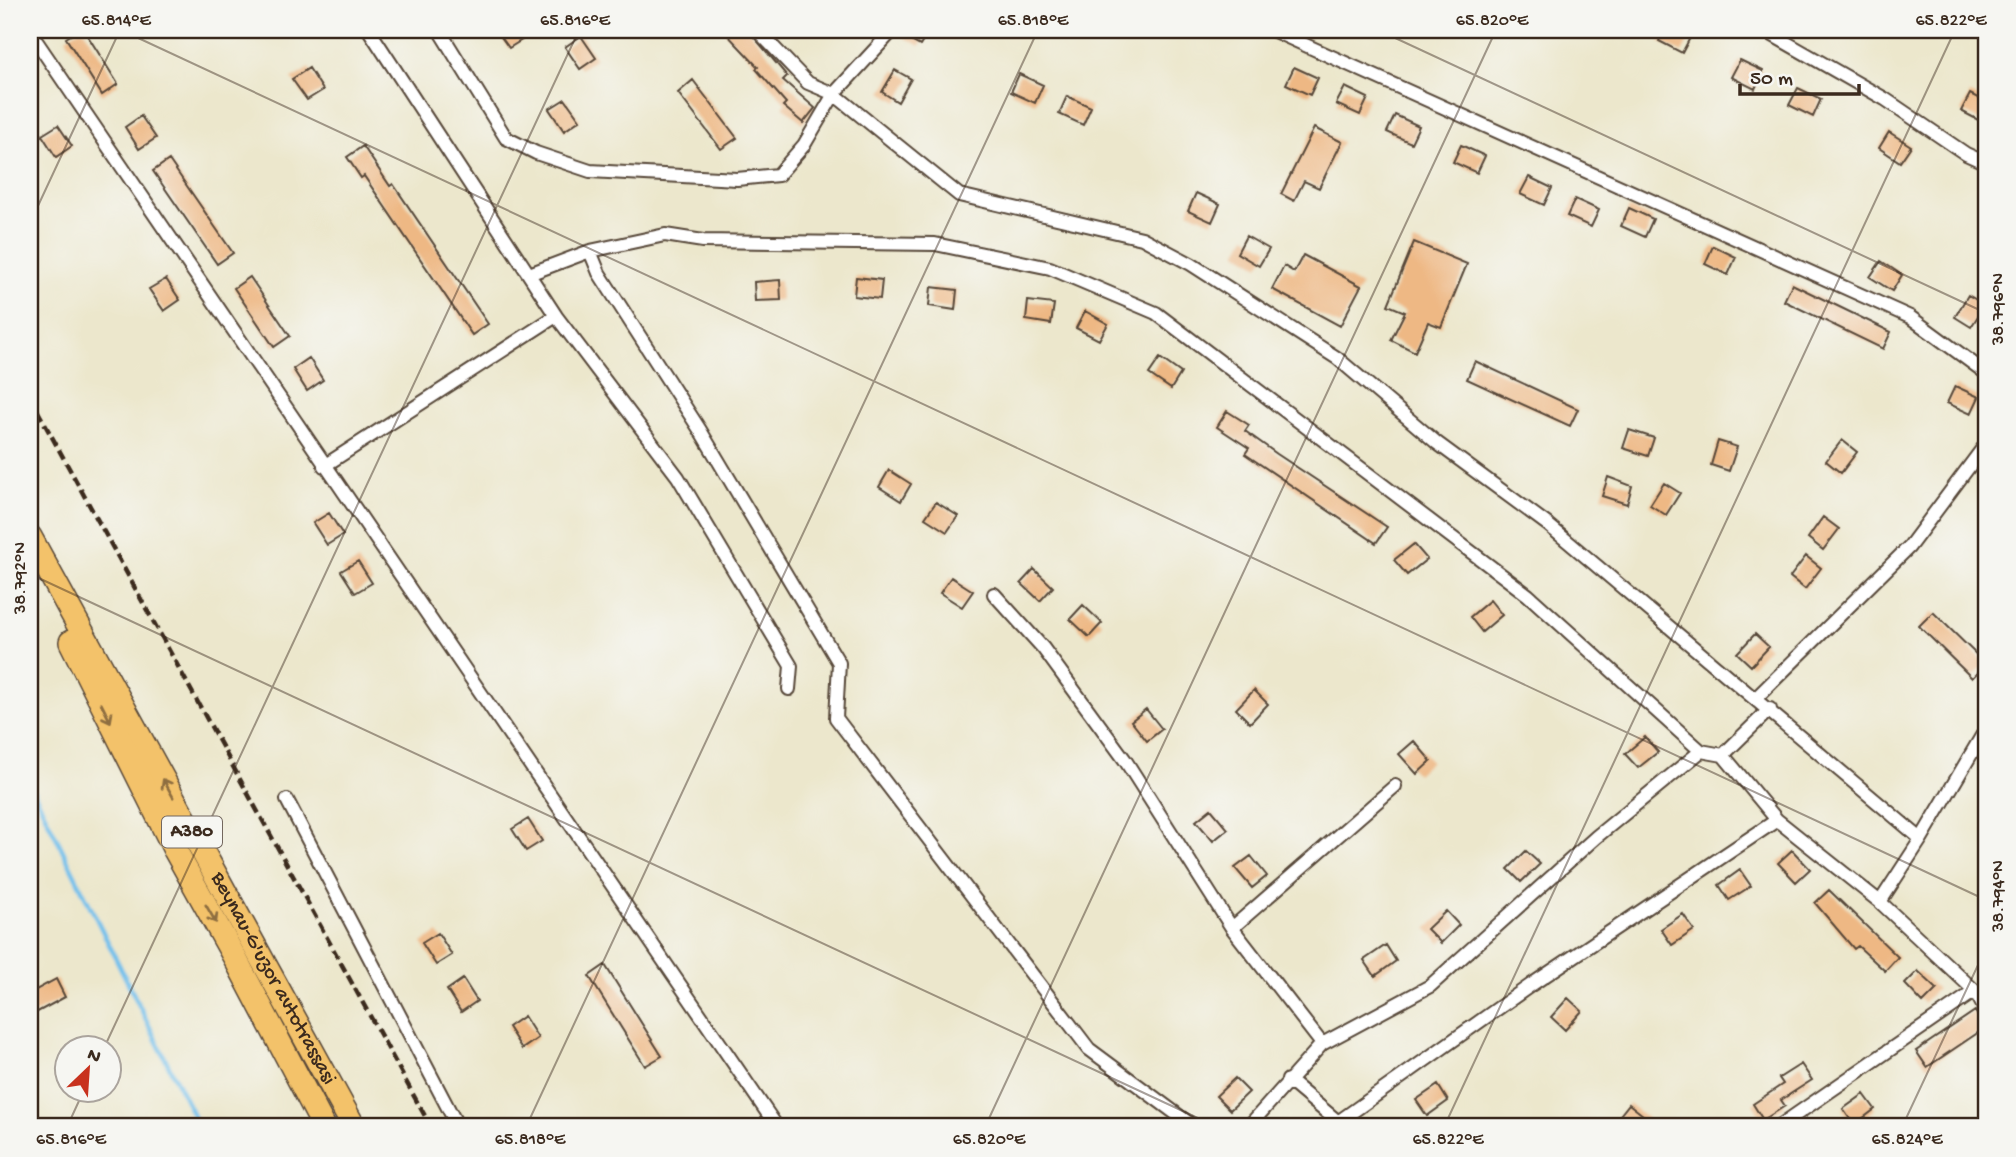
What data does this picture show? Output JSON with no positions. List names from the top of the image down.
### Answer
{
  "streets": {
    "highway": ["A380", "Beynau-G'uzor avtotrassasi"]
  },
  "scale_bar": "50 m",
  "north": "top right",
  "coordinates": [
    "65.814°E",
    "65.816°E",
    "65.818°E",
    "65.820°E",
    "65.822°E",
    "38.796°N",
    "38.792°N",
    "38.794°N",
    "65.824°E"
  ]
}
